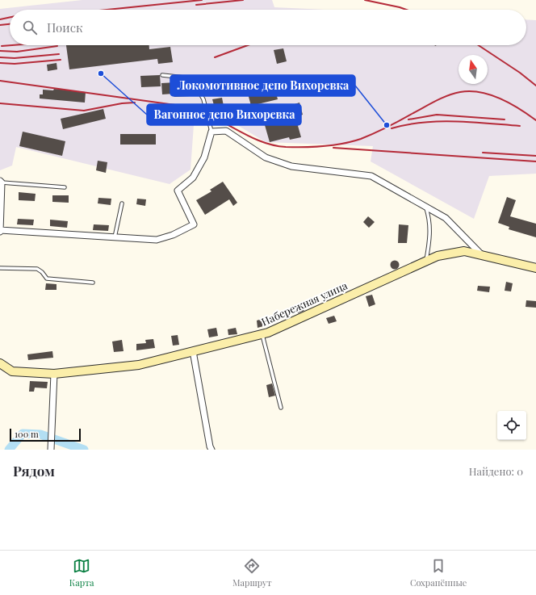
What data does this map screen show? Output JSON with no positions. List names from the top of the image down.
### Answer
{
  "streets": {
    "street": ["Набережная улица"]
  },
  "places": ["Вагонное депо Вихоревка", "Локомотивное депо Вихоревка"],
  "scale_bar": "100 m",
  "north": "top",
  "page": {
    "search": "Поиск",
    "scale": "100 m",
    "heading": ["Рядом", "Найдено: 0"],
    "nav": ["Карта", "Маршрут", "Сохранённые"]
  }
}
